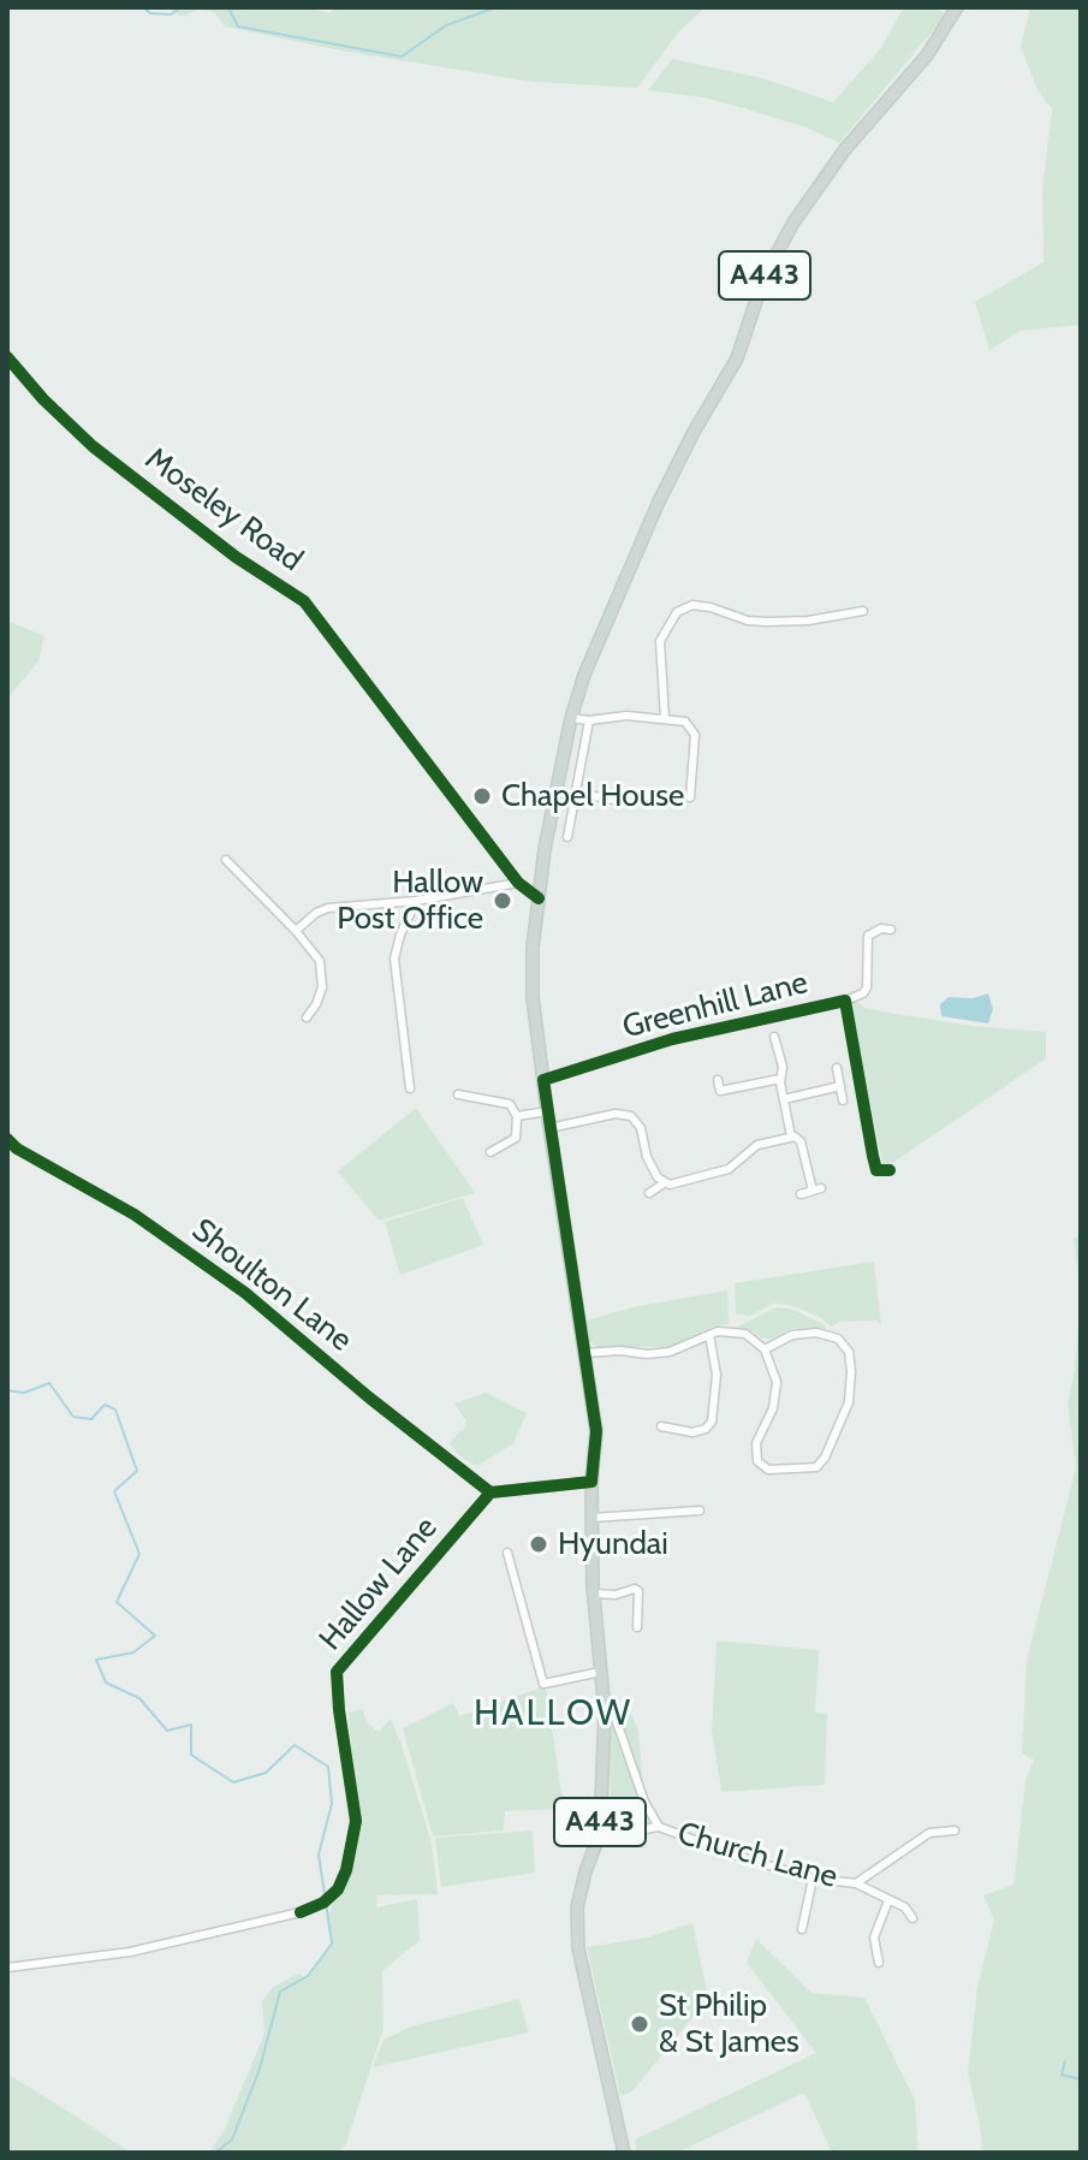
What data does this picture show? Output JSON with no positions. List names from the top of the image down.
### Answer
{
  "streets": {
    "main road": ["A443"],
    "street": [
      "Moseley Road",
      "Greenhill Lane",
      "Shoulton Lane",
      "Hallow Lane",
      "Church Lane"
    ]
  },
  "crossings": [
    ["A443", "Moseley Road"],
    ["A443", "Greenhill Lane"],
    ["A443", "Church Lane"],
    ["Shoulton Lane", "Hallow Lane"]
  ],
  "districts": ["HALLOW"],
  "places": [
    "Chapel House",
    "Hallow Post Office",
    "Hyundai",
    "St Philip & St James"
  ]
}
